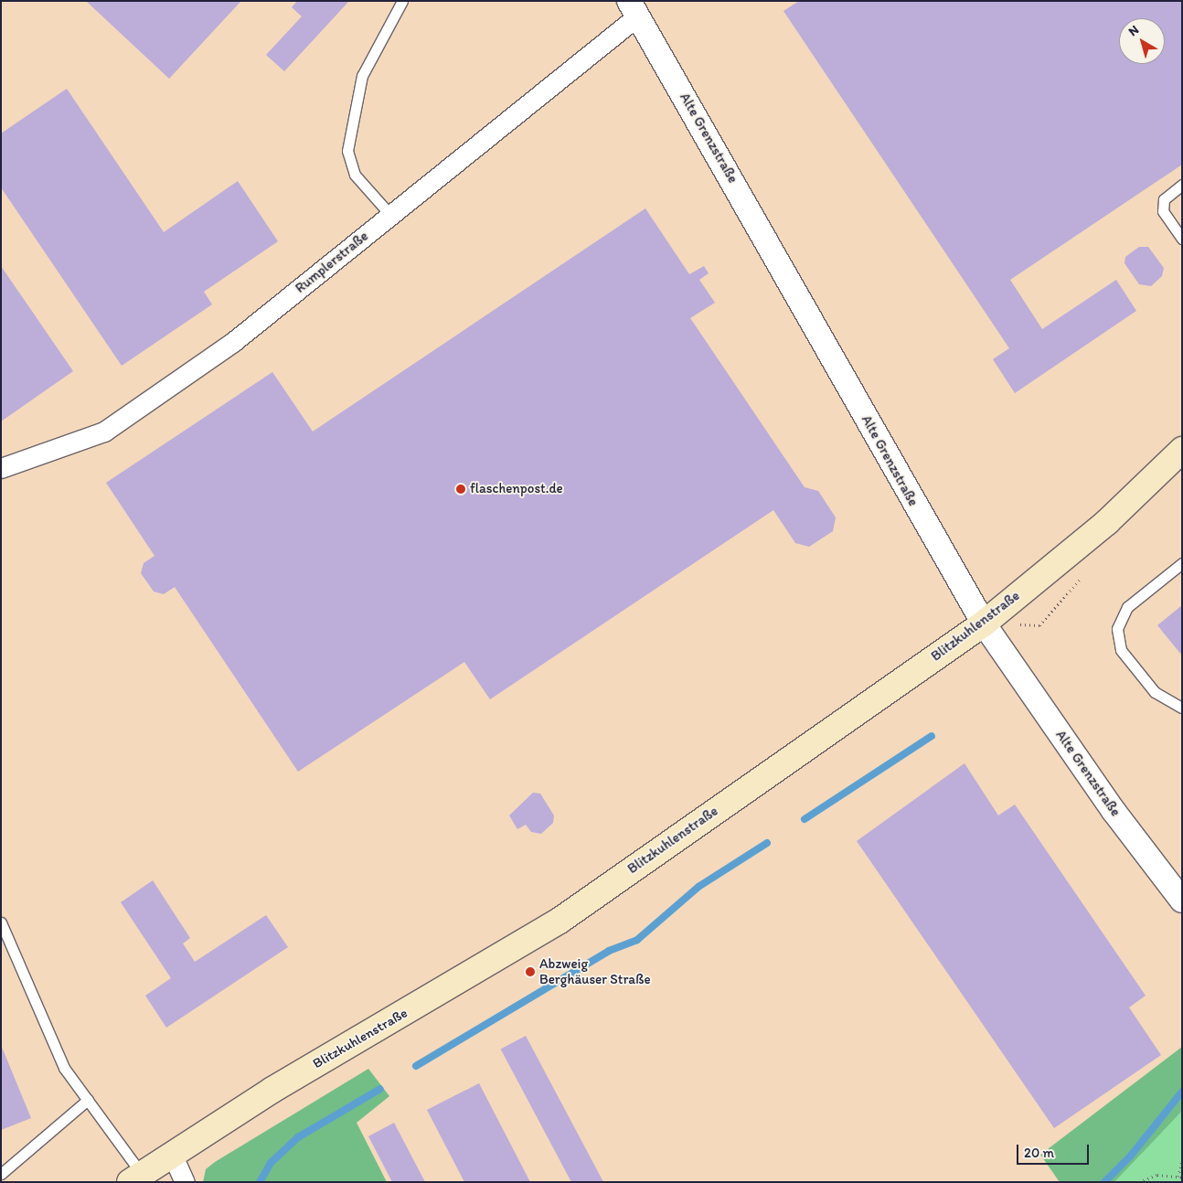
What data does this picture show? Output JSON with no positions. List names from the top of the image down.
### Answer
{
  "streets": {
    "main road": ["Blitzkuhlenstraße"],
    "street": ["Alte Grenzstraße", "Rumplerstraße"]
  },
  "crossings": [
    ["Alte Grenzstraße", "Rumplerstraße"],
    ["Alte Grenzstraße", "Blitzkuhlenstraße"]
  ],
  "places": ["flaschenpost.de", "Abzweig Berghäuser Straße"],
  "scale_bar": "20 m",
  "north": "top left"
}
